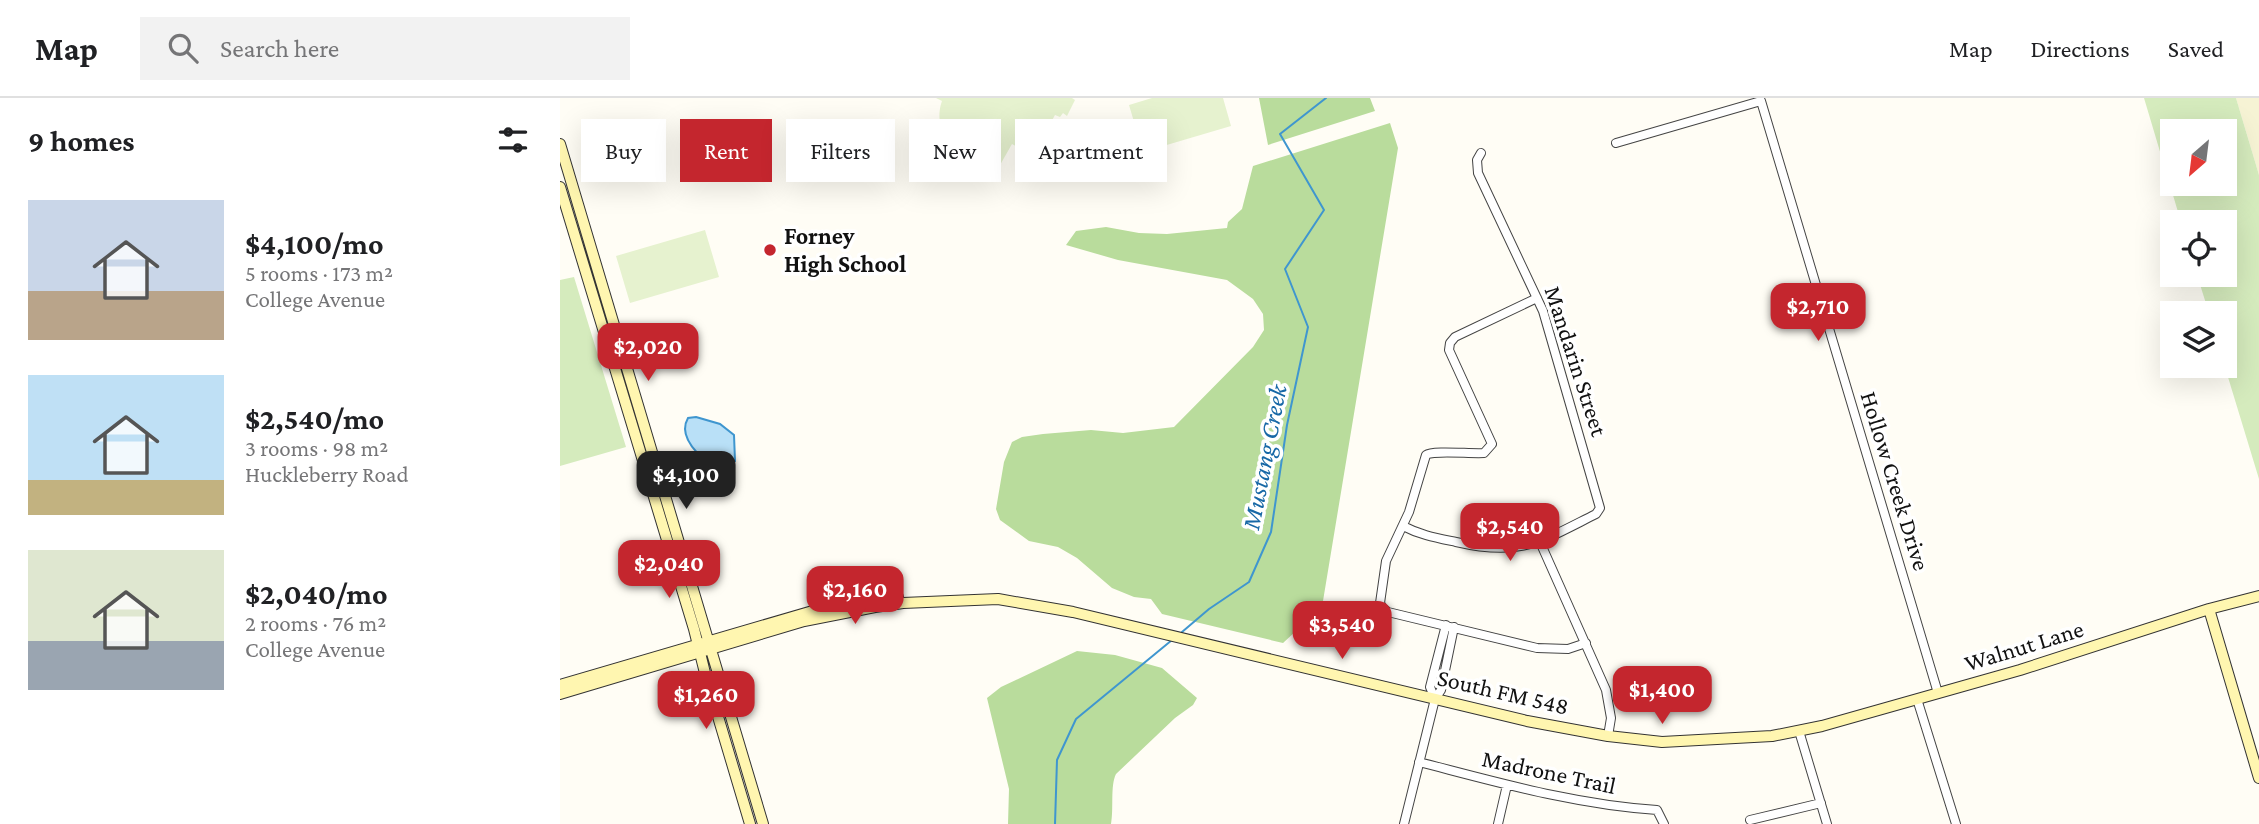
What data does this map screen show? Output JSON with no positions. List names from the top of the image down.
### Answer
{
  "streets": {
    "main road": ["Walnut Lane", "South FM 548"],
    "street": ["Mandarin Street", "Hollow Creek Drive", "Madrone Trail"]
  },
  "crossings": [
    ["Hollow Creek Drive", "Walnut Lane"],
    ["Walnut Lane", "South FM 548"]
  ],
  "water": ["Mustang Creek"],
  "places": ["Forney High School"],
  "north": "bottom left",
  "page": {
    "header": "Map",
    "search": "Search here",
    "nav": ["Map", "Directions", "Saved"],
    "heading": "9 homes",
    "chip": [
      "Buy",
      "Rent",
      "Filters",
      "New",
      "Apartment"
    ],
    "list": [
      {
        "name": "$4,100/mo",
        "note": "5 rooms · 173 m² · College Avenue"
      },
      {
        "name": "$2,540/mo",
        "note": "3 rooms · 98 m² · Huckleberry Road"
      },
      {
        "name": "$2,040/mo",
        "note": "2 rooms · 76 m² · College Avenue"
      }
    ],
    "price": [
      "$2,710",
      "$2,020",
      "$4,100",
      "$2,540",
      "$2,040",
      "$2,160",
      "$3,540",
      "$1,400",
      "$1,260"
    ]
  }
}
